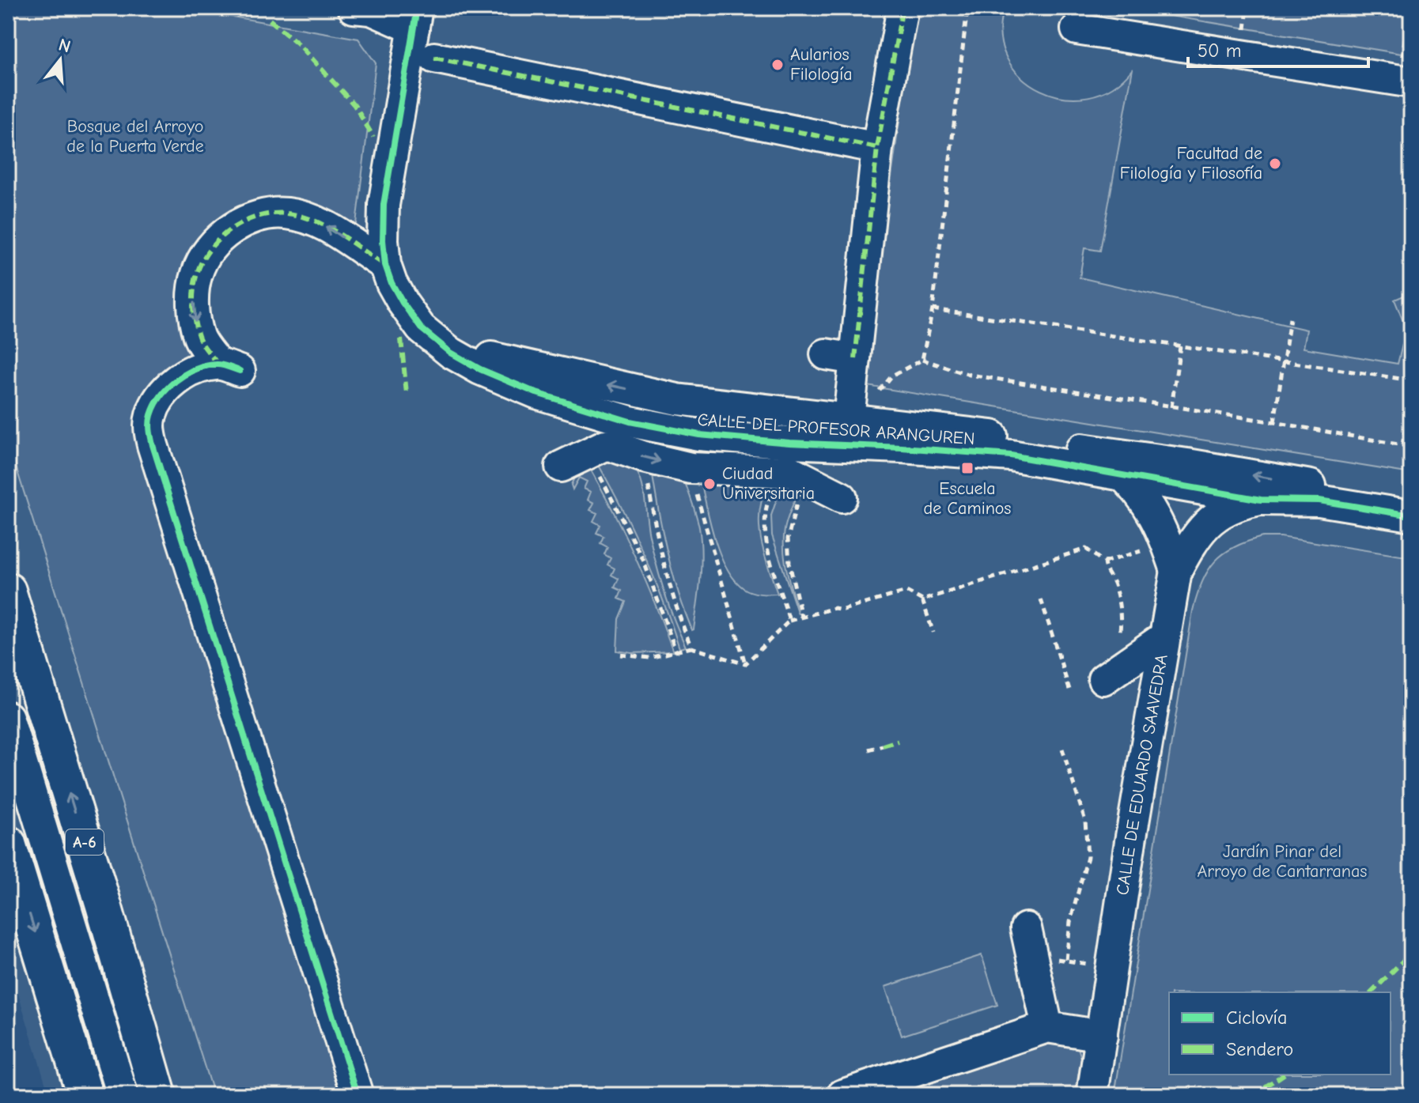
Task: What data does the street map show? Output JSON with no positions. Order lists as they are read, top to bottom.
{
  "streets": {
    "highway": ["A-6"],
    "street": ["CALLE DEL PROFESOR ARANGUREN", "CALLE DE EDUARDO SAAVEDRA"]
  },
  "crossings": [
    ["CALLE DEL PROFESOR ARANGUREN", "CALLE DE EDUARDO SAAVEDRA"]
  ],
  "parks": ["Bosque del Arroyo de la Puerta Verde", "Jardín Pinar del Arroyo de Cantarranas"],
  "places": {
    "other": ["Aularios Filología", "Facultad de Filología y Filosofía", "Ciudad Universitaria"],
    "transit": ["Escuela de Caminos"]
  },
  "legend": ["Ciclovía", "Sendero"],
  "scale_bar": "50 m",
  "north": "top"
}
